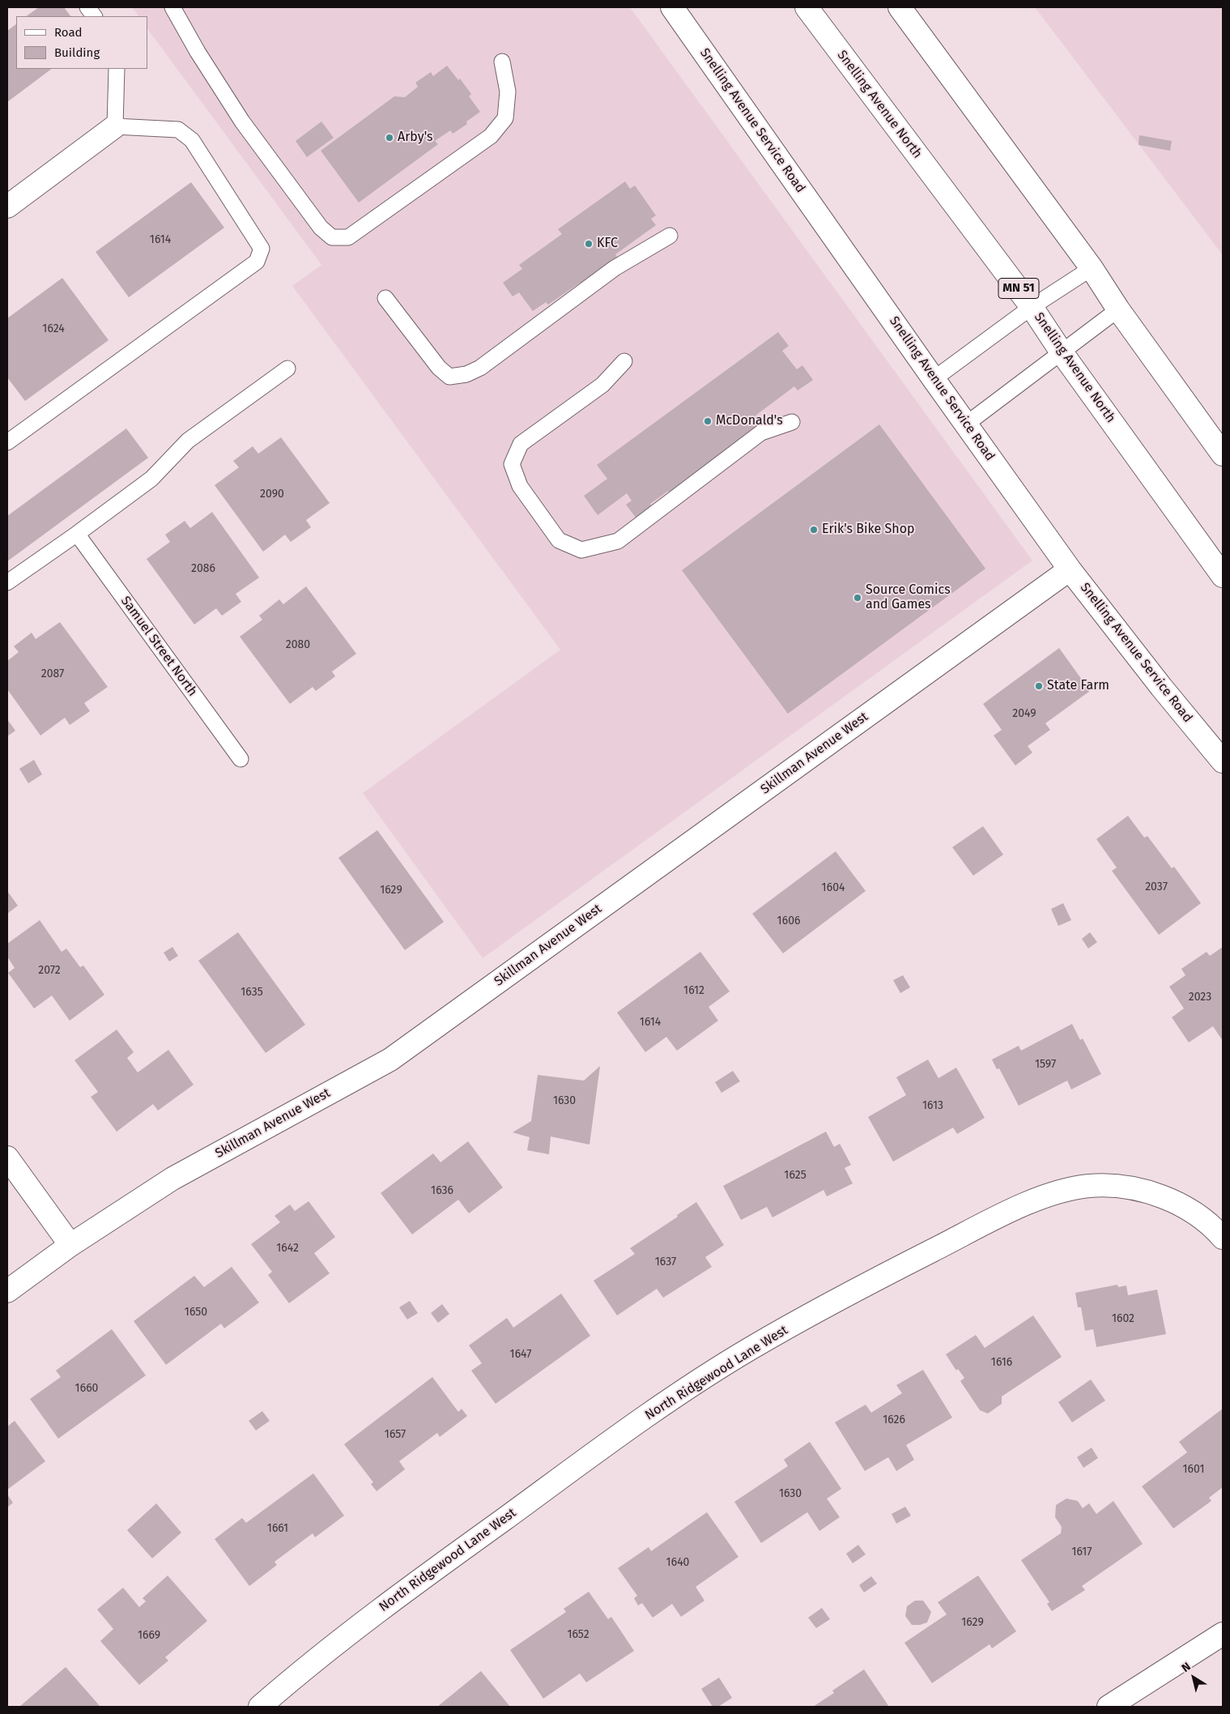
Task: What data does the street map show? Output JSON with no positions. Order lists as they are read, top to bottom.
{
  "streets": {
    "street": [
      "Snelling Avenue North",
      "Snelling Avenue Service Road",
      "MN 51",
      "Skillman Avenue West",
      "North Ridgewood Lane West"
    ],
    "lane": ["Samuel Street North"]
  },
  "crossings": [
    ["Snelling Avenue Service Road", "Skillman Avenue West"]
  ],
  "places": [
    "Arby's",
    "KFC",
    "McDonald's",
    "Erik's Bike Shop",
    "Source Comics and Games",
    "State Farm"
  ],
  "house_numbers": [
    "1614",
    "1624",
    "2090",
    "2086",
    "2080",
    "2087",
    "2049",
    "2037",
    "1604",
    "1629",
    "1606",
    "2072",
    "1612",
    "1635",
    "2023",
    "1614",
    "1597",
    "1630",
    "1613",
    "1625",
    "1636",
    "1642",
    "1637",
    "1650",
    "1602",
    "1647",
    "1616",
    "1660",
    "1626",
    "1657",
    "1601",
    "1630",
    "1661",
    "1617",
    "1640",
    "1629",
    "1652",
    "1669"
  ],
  "legend": ["Road", "Building"],
  "north": "top left"
}
